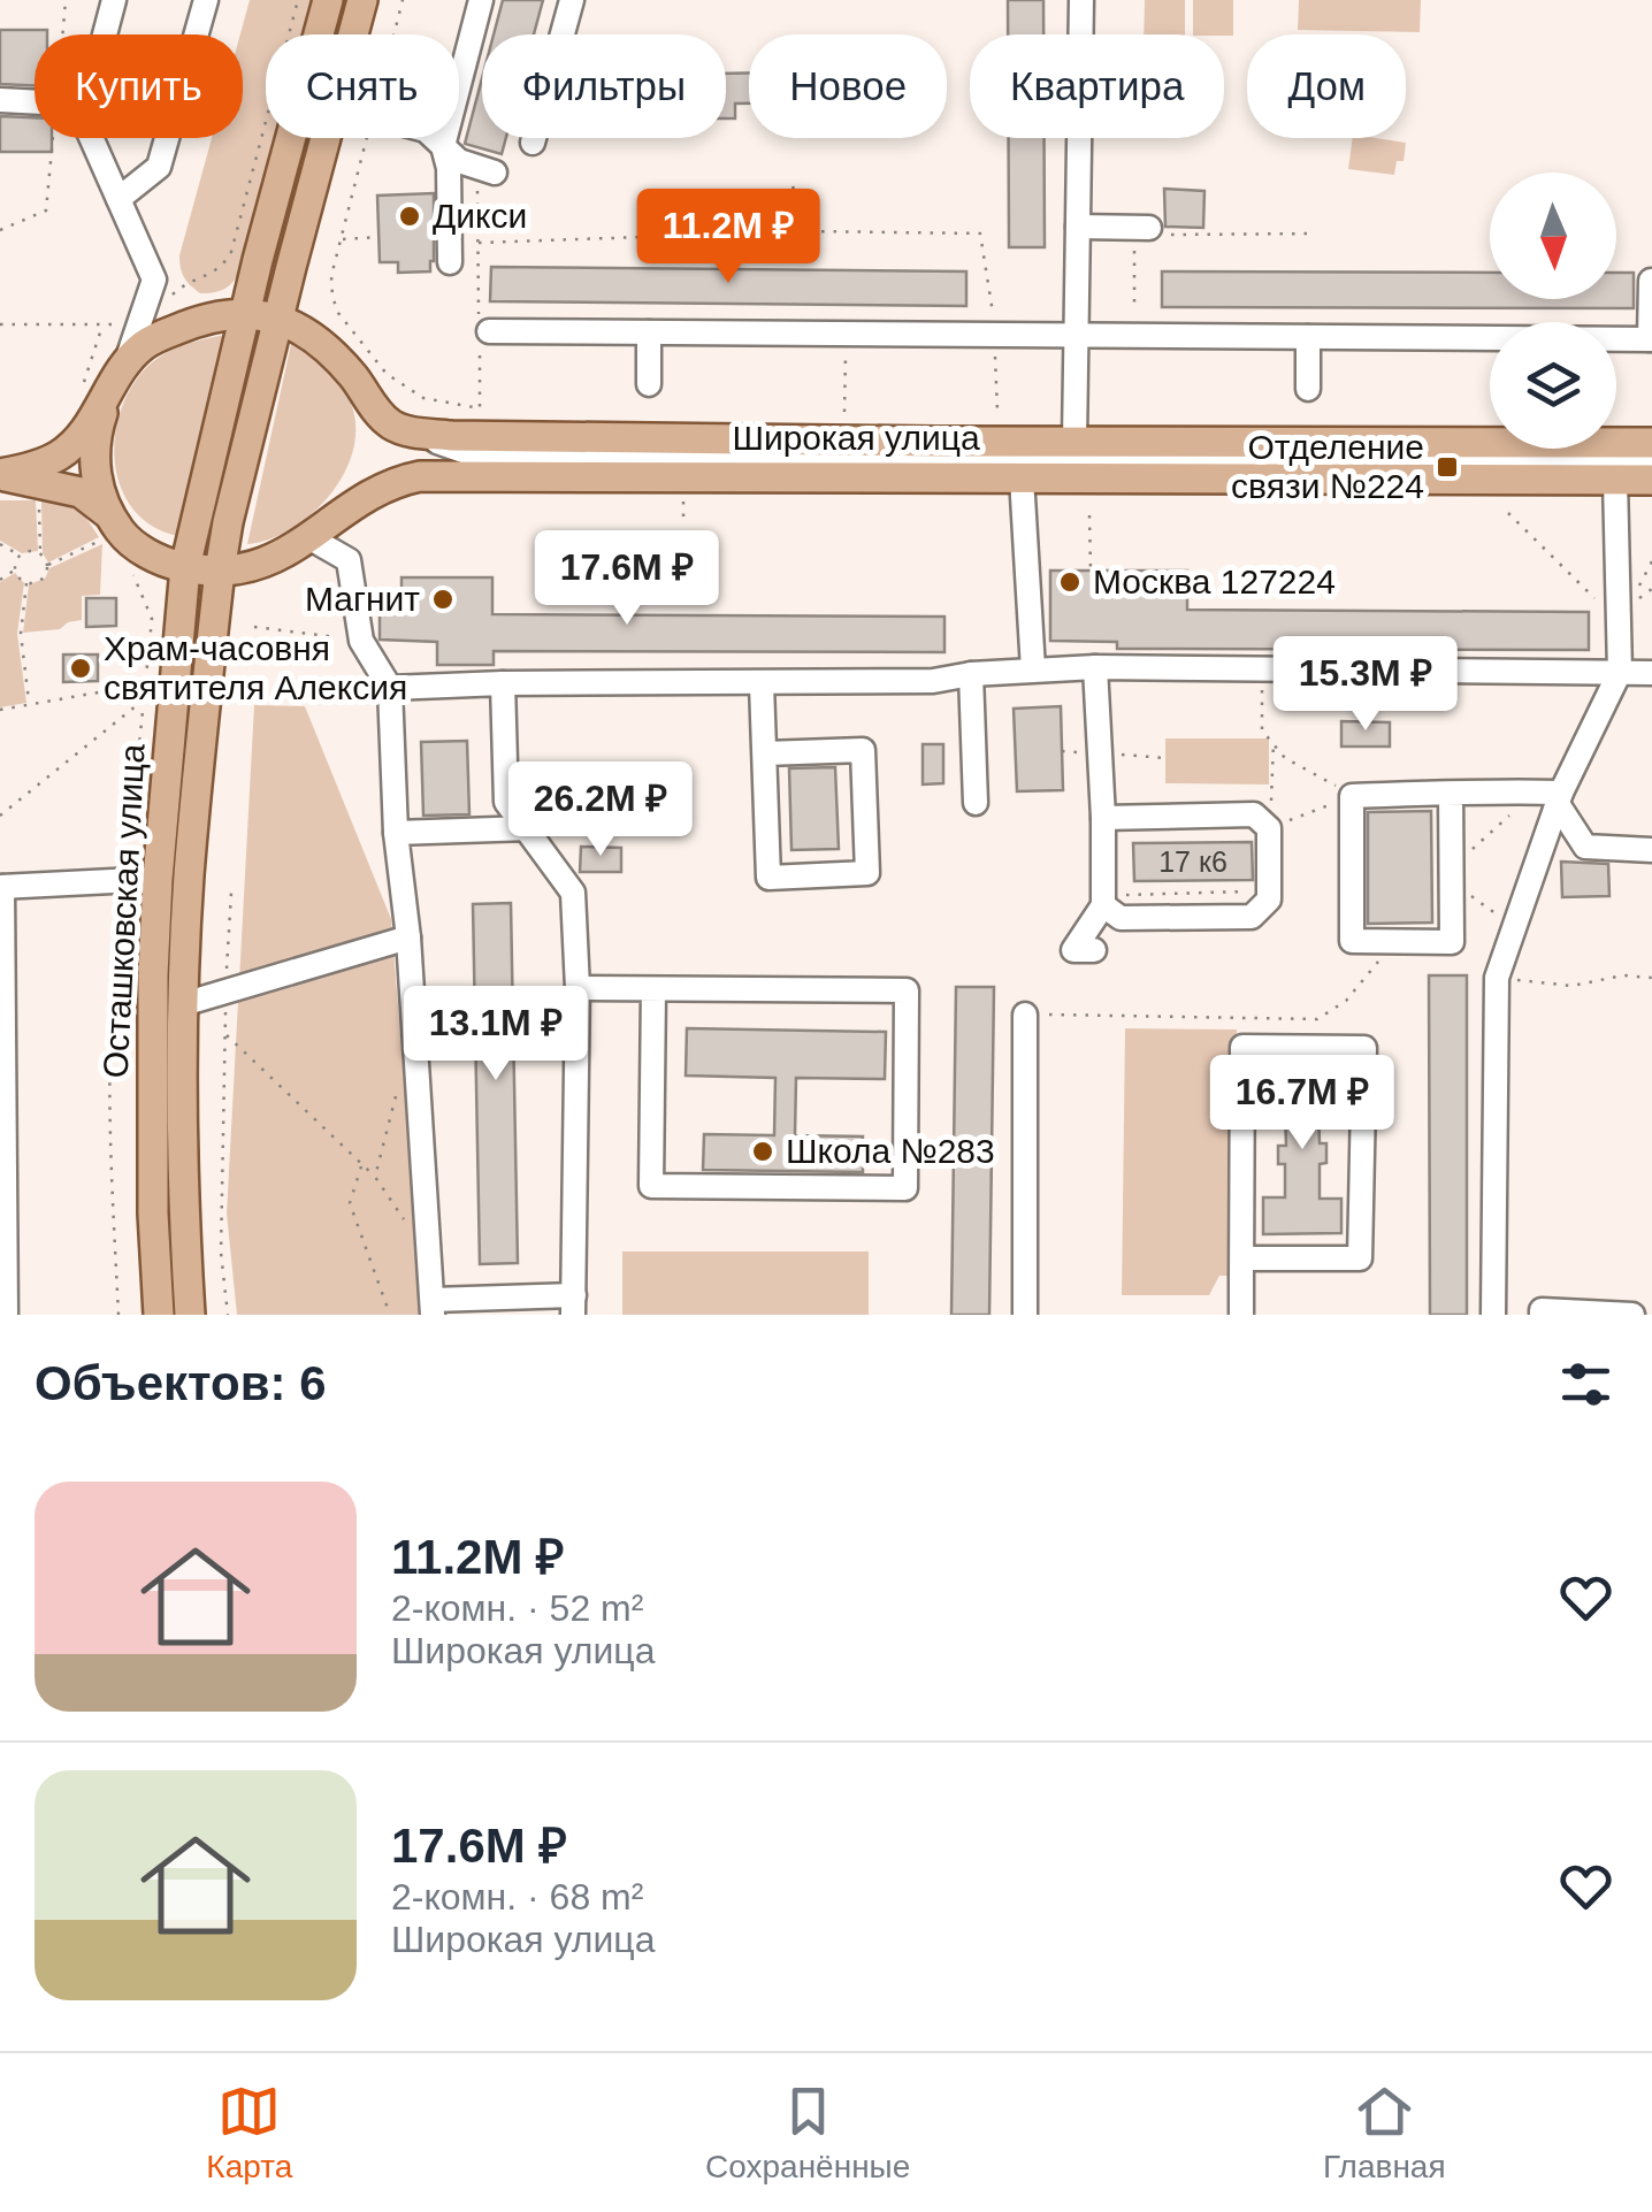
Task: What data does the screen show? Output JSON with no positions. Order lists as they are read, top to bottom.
{
  "streets": {
    "main road": ["Широкая улица", "Осташковская улица"]
  },
  "crossings": [
    ["Широкая улица", "Осташковская улица"]
  ],
  "places": {
    "other": [
      "Дикси",
      "Москва 127224",
      "Магнит",
      "Храм-часовня святителя Алексия",
      "Школа №283"
    ],
    "transit": ["Отделение связи №224"]
  },
  "house_numbers": ["17 к6"],
  "north": "bottom",
  "page": {
    "chip": [
      "Купить",
      "Снять",
      "Фильтры",
      "Новое",
      "Квартира",
      "Дом"
    ],
    "price": [
      "11.2M ₽",
      "17.6M ₽",
      "15.3M ₽",
      "26.2M ₽",
      "13.1M ₽",
      "16.7M ₽"
    ],
    "heading": "Объектов: 6",
    "list": [
      {
        "name": "11.2M ₽",
        "note": "2-комн. · 52 m² · Широкая улица"
      },
      {
        "name": "17.6M ₽",
        "note": "2-комн. · 68 m² · Широкая улица"
      }
    ],
    "tabs": ["Карта", "Сохранённые", "Главная"]
  }
}
